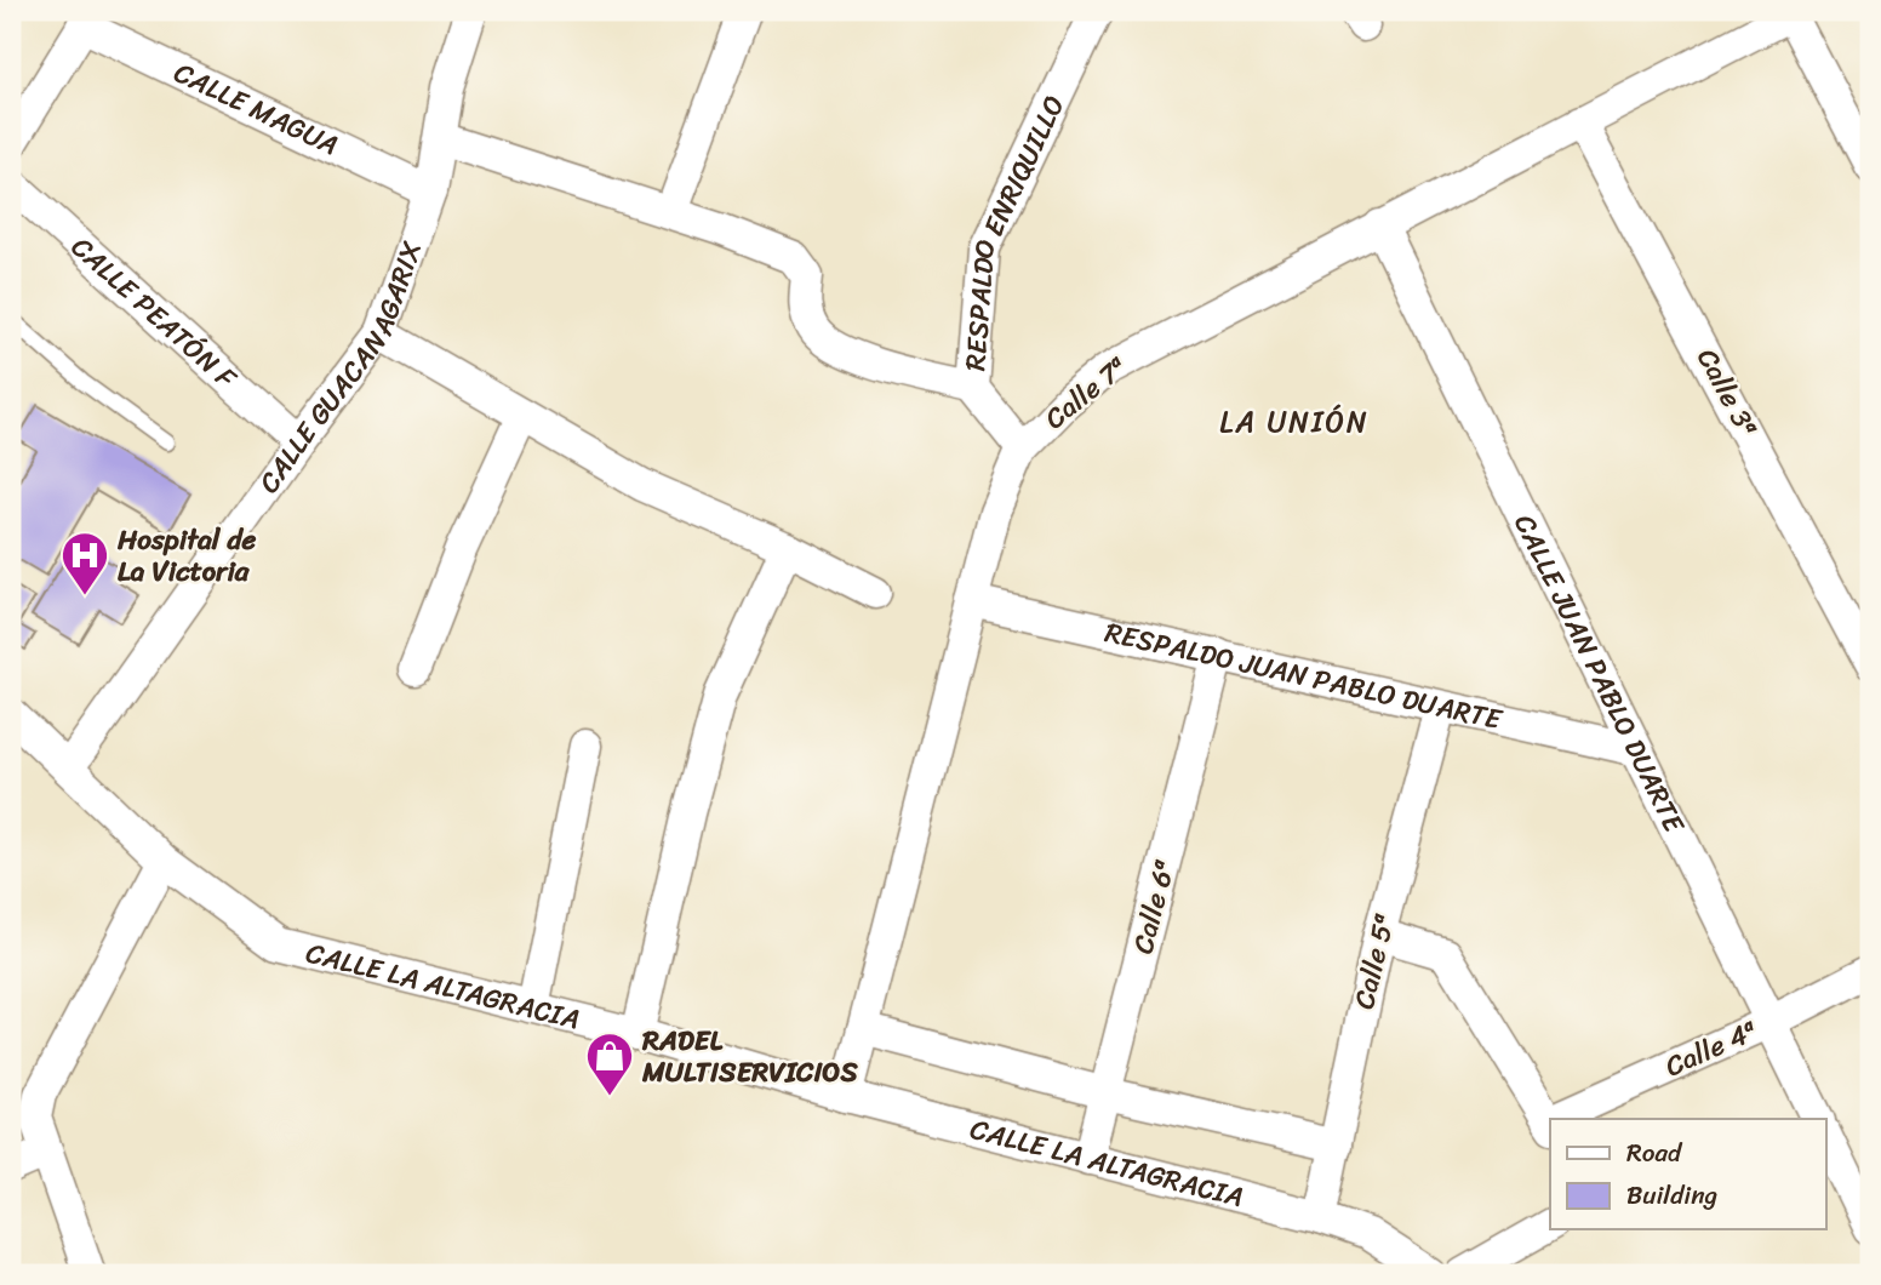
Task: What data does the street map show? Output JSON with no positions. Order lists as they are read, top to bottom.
{
  "streets": {
    "street": [
      "CALLE MAGUA",
      "RESPALDO ENRIQUILLO",
      "CALLE PEATÓN F",
      "CALLE GUACANAGARIX",
      "Calle 7ª",
      "Calle 3ª",
      "CALLE JUAN PABLO DUARTE",
      "RESPALDO JUAN PABLO DUARTE",
      "Calle 6ª",
      "Calle 5ª",
      "CALLE LA ALTAGRACIA",
      "Calle 4ª"
    ]
  },
  "crossings": [
    ["CALLE MAGUA", "CALLE GUACANAGARIX"],
    ["RESPALDO ENRIQUILLO", "Calle 7ª"],
    ["CALLE PEATÓN F", "CALLE GUACANAGARIX"],
    ["CALLE GUACANAGARIX", "CALLE LA ALTAGRACIA"],
    ["Calle 7ª", "Calle 3ª"],
    ["Calle 7ª", "CALLE JUAN PABLO DUARTE"],
    ["Calle 7ª", "RESPALDO JUAN PABLO DUARTE"],
    ["Calle 7ª", "CALLE LA ALTAGRACIA"],
    ["CALLE JUAN PABLO DUARTE", "RESPALDO JUAN PABLO DUARTE"],
    ["CALLE JUAN PABLO DUARTE", "Calle 4ª"],
    ["RESPALDO JUAN PABLO DUARTE", "Calle 6ª"],
    ["RESPALDO JUAN PABLO DUARTE", "Calle 5ª"],
    ["Calle 6ª", "CALLE LA ALTAGRACIA"],
    ["Calle 5ª", "CALLE LA ALTAGRACIA"]
  ],
  "districts": ["LA UNIÓN"],
  "places": {
    "hospital": ["Hospital de La Victoria"],
    "shop": ["RADEL MULTISERVICIOS"]
  },
  "legend": ["Road", "Building"]
}
